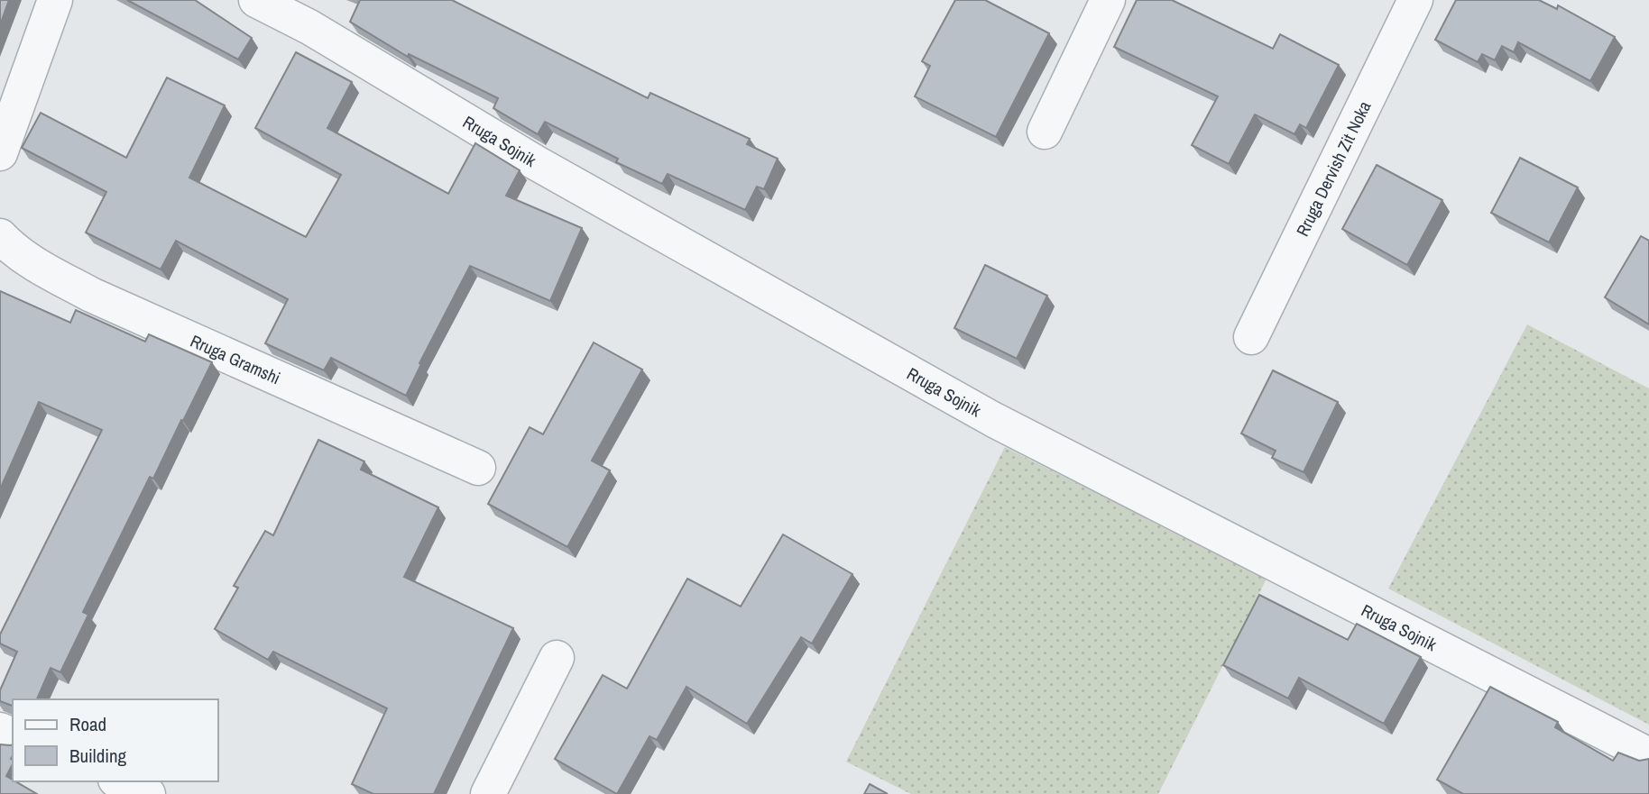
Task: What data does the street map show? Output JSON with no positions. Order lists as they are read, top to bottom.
{
  "streets": {
    "street": ["Rruga Sojnik", "Rruga Dervish Zit Noka", "Rruga Gramshi"]
  },
  "legend": ["Road", "Building"]
}
